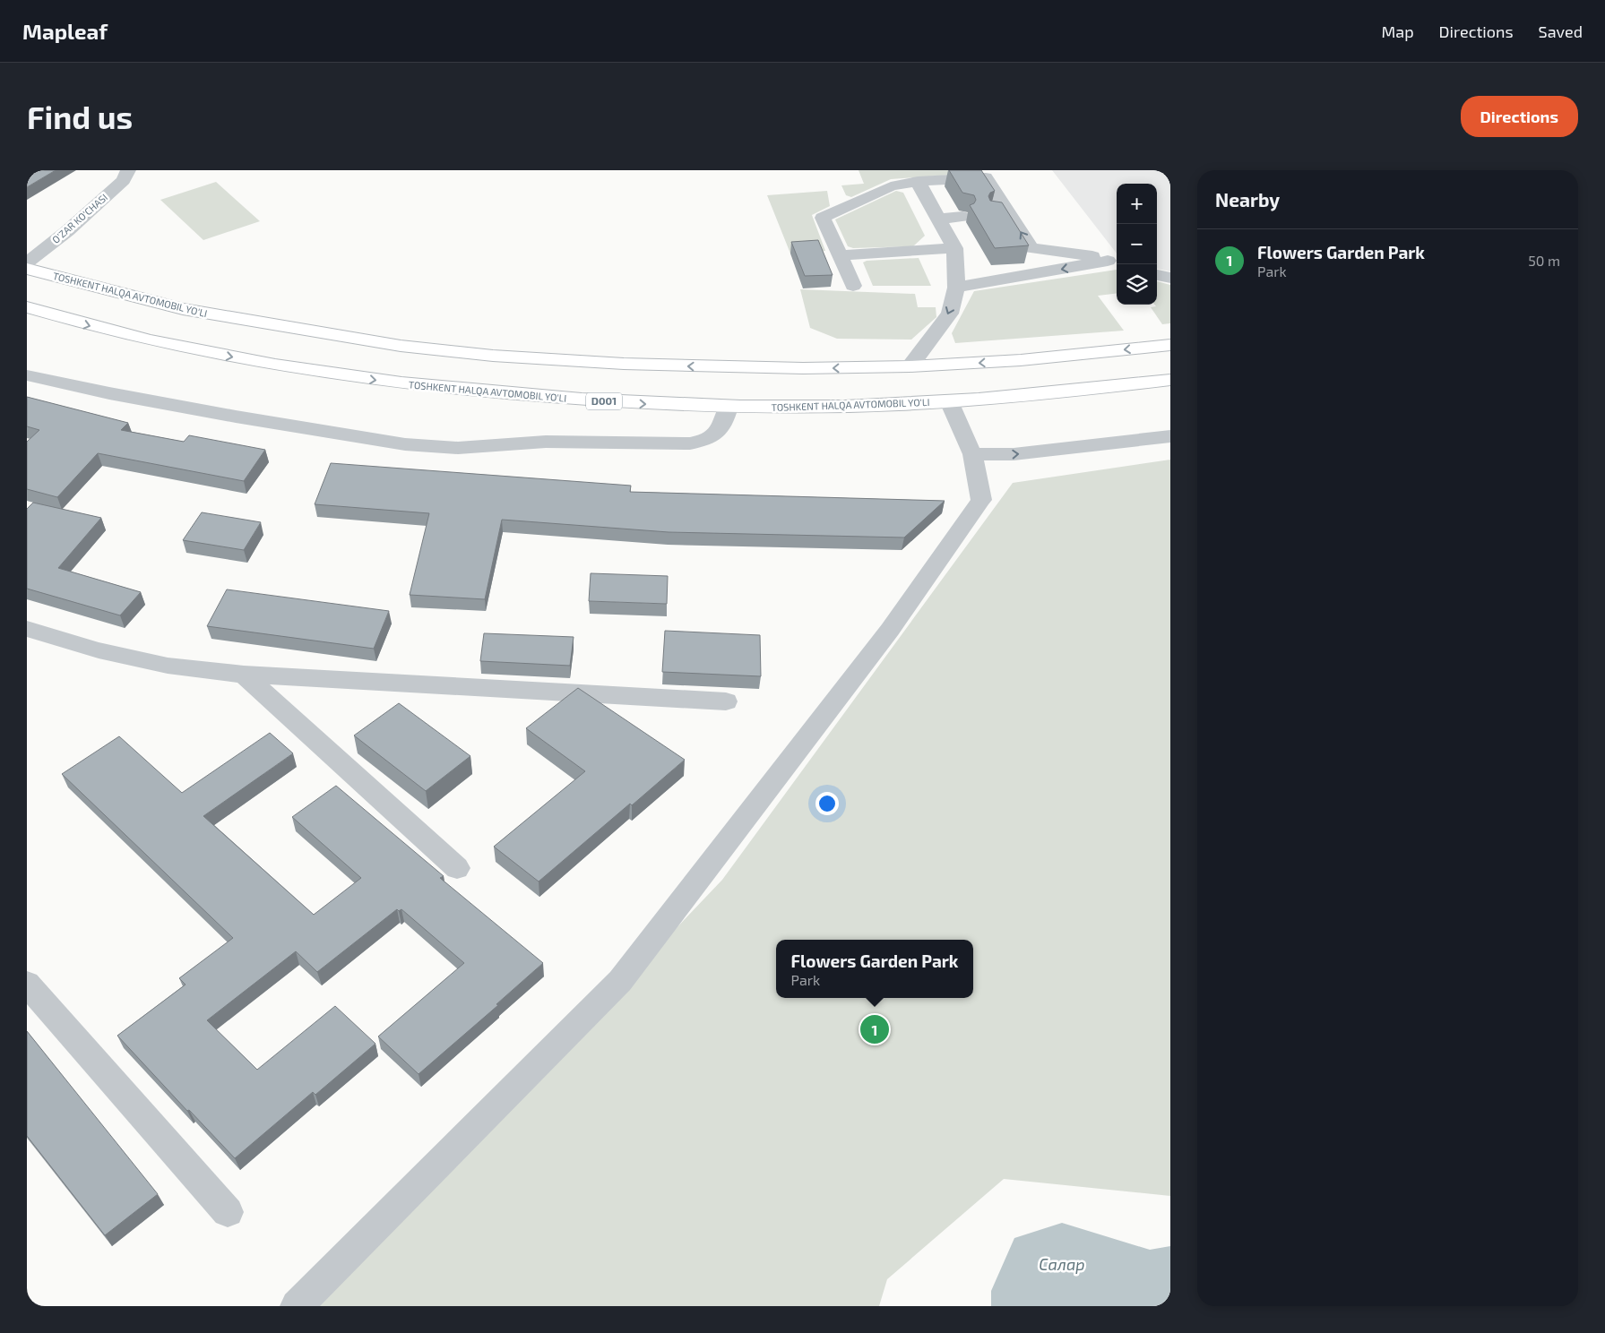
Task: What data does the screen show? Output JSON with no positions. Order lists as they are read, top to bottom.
{
  "streets": {
    "highway": ["TOSHKENT HALQA AVTOMOBIL YO'LI", "D001"],
    "street": ["O'ZAR KO'CHASI"]
  },
  "water": ["Салар"],
  "page": {
    "header": "Mapleaf",
    "nav": ["Map", "Directions", "Saved"],
    "buttons": "Directions",
    "title": "Find us",
    "heading": "Nearby",
    "map_buttons": ["+", "−"],
    "list": [
      {
        "mark": "1",
        "name": "Flowers Garden Park",
        "note": "Park",
        "value": "50 m"
      }
    ],
    "popup": ["Flowers Garden Park", "Park"],
    "pins": "1"
  }
}
